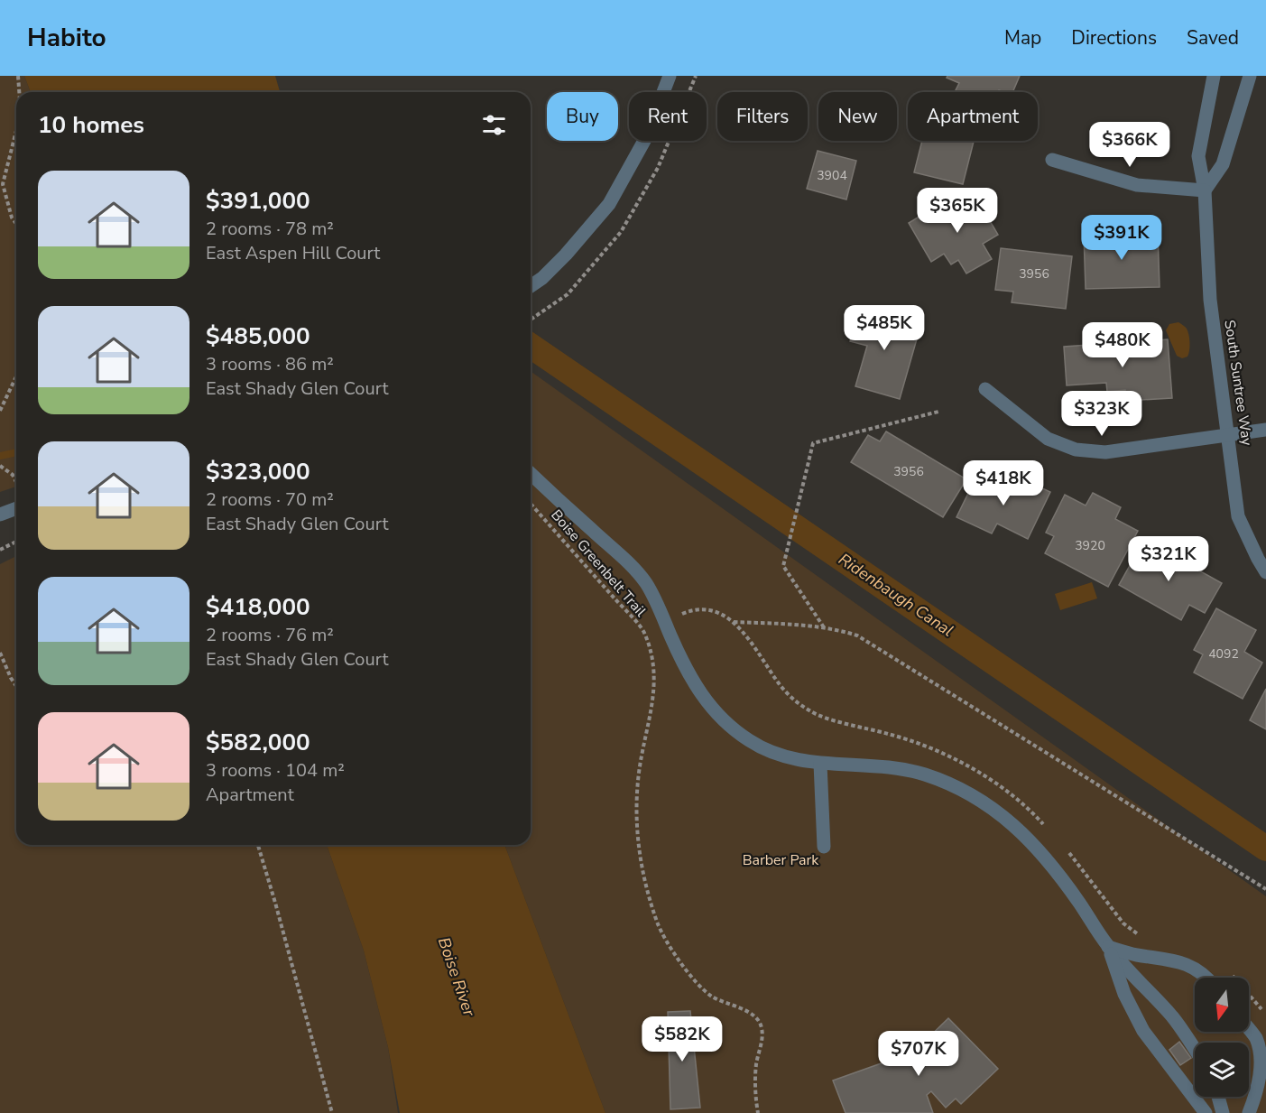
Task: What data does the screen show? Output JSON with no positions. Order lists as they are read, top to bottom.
{
  "streets": {
    "street": ["South Suntree Way"],
    "path": ["Boise Greenbelt Trail"]
  },
  "water": ["Ridenbaugh Canal", "Boise River"],
  "parks": ["Barber Park"],
  "house_numbers": [
    "3904",
    "3956",
    "3956",
    "3920",
    "4092"
  ],
  "north": "bottom",
  "page": {
    "header": "Habito",
    "nav": ["Map", "Directions", "Saved"],
    "chip": [
      "Buy",
      "Rent",
      "Filters",
      "New",
      "Apartment"
    ],
    "heading": "10 homes",
    "price": [
      "$366K",
      "$365K",
      "$391K",
      "$485K",
      "$480K",
      "$323K",
      "$418K",
      "$321K",
      "$582K",
      "$707K"
    ],
    "list": [
      {
        "name": "$391,000",
        "note": "2 rooms · 78 m² · East Aspen Hill Court"
      },
      {
        "name": "$485,000",
        "note": "3 rooms · 86 m² · East Shady Glen Court"
      },
      {
        "name": "$323,000",
        "note": "2 rooms · 70 m² · East Shady Glen Court"
      },
      {
        "name": "$418,000",
        "note": "2 rooms · 76 m² · East Shady Glen Court"
      },
      {
        "name": "$582,000",
        "note": "3 rooms · 104 m² · Apartment"
      }
    ]
  }
}
